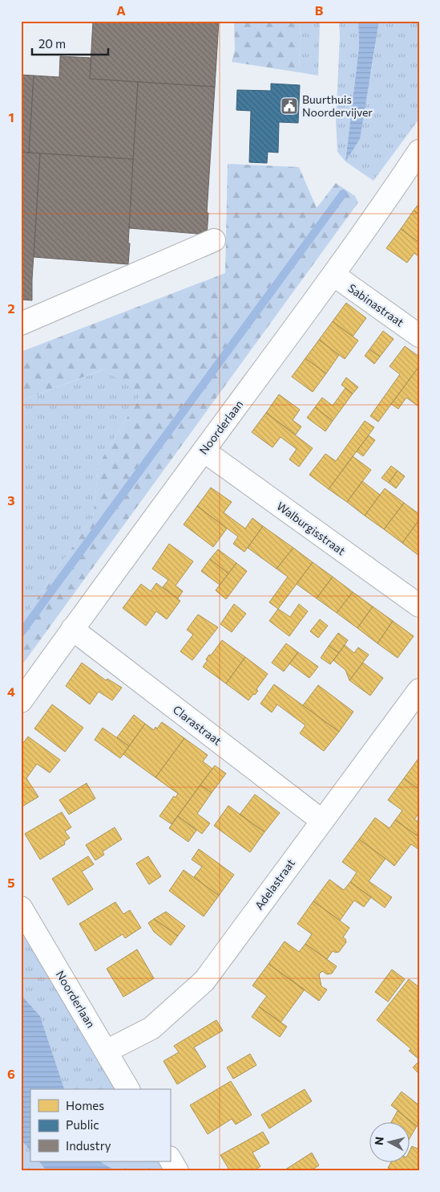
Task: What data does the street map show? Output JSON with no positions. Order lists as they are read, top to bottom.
{
  "streets": {
    "street": [
      "Sabinastraat",
      "Noorderlaan",
      "Walburgisstraat",
      "Clarastraat",
      "Adelastraat"
    ]
  },
  "crossings": [
    ["Sabinastraat", "Noorderlaan"],
    ["Noorderlaan", "Walburgisstraat"],
    ["Noorderlaan", "Clarastraat"],
    ["Noorderlaan", "Adelastraat"],
    ["Clarastraat", "Adelastraat"]
  ],
  "places": {
    "public building": ["Buurthuis Noordervijver"]
  },
  "legend": ["Homes", "Public", "Industry"],
  "scale_bar": "20 m",
  "north": "left",
  "grid": {
    "columns": ["A", "B"],
    "rows": [
      "1",
      "2",
      "3",
      "4",
      "5",
      "6"
    ]
  }
}
